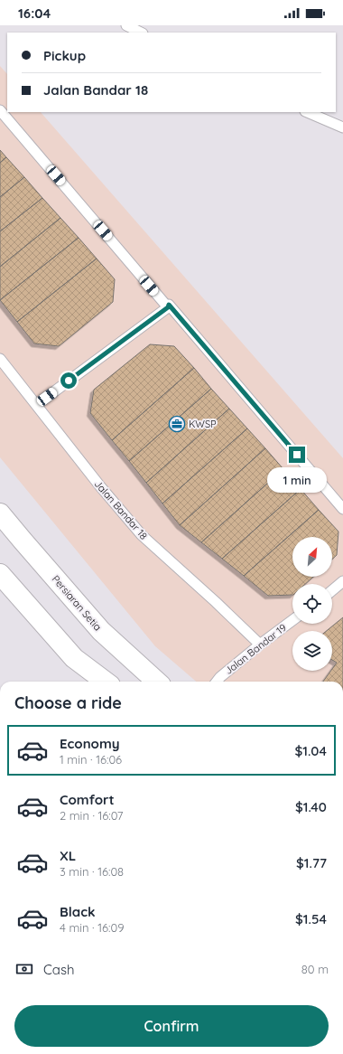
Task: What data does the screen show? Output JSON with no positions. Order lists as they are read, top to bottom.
{
  "streets": {
    "street": ["Persiaran Setia"],
    "lane": ["Jalan Bandar 18", "Jalan Bandar 19"]
  },
  "crossings": [
    ["Jalan Bandar 18", "Jalan Bandar 19"]
  ],
  "places": {
    "office": ["KWSP"]
  },
  "north": "top right",
  "page": {
    "status": "16:04",
    "banner": ["Pickup", "Jalan Bandar 18"],
    "bubble": "1 min",
    "heading": "Choose a ride",
    "list": [
      {
        "name": "Economy",
        "note": "1 min · 16:06",
        "value": "$1.04"
      },
      {
        "name": "Comfort",
        "note": "2 min · 16:07",
        "value": "$1.40"
      },
      {
        "name": "XL",
        "note": "3 min · 16:08",
        "value": "$1.77"
      },
      {
        "name": "Black",
        "note": "4 min · 16:09",
        "value": "$1.54"
      }
    ],
    "pay": ["Cash", "80 m"],
    "buttons": "Confirm"
  }
}
